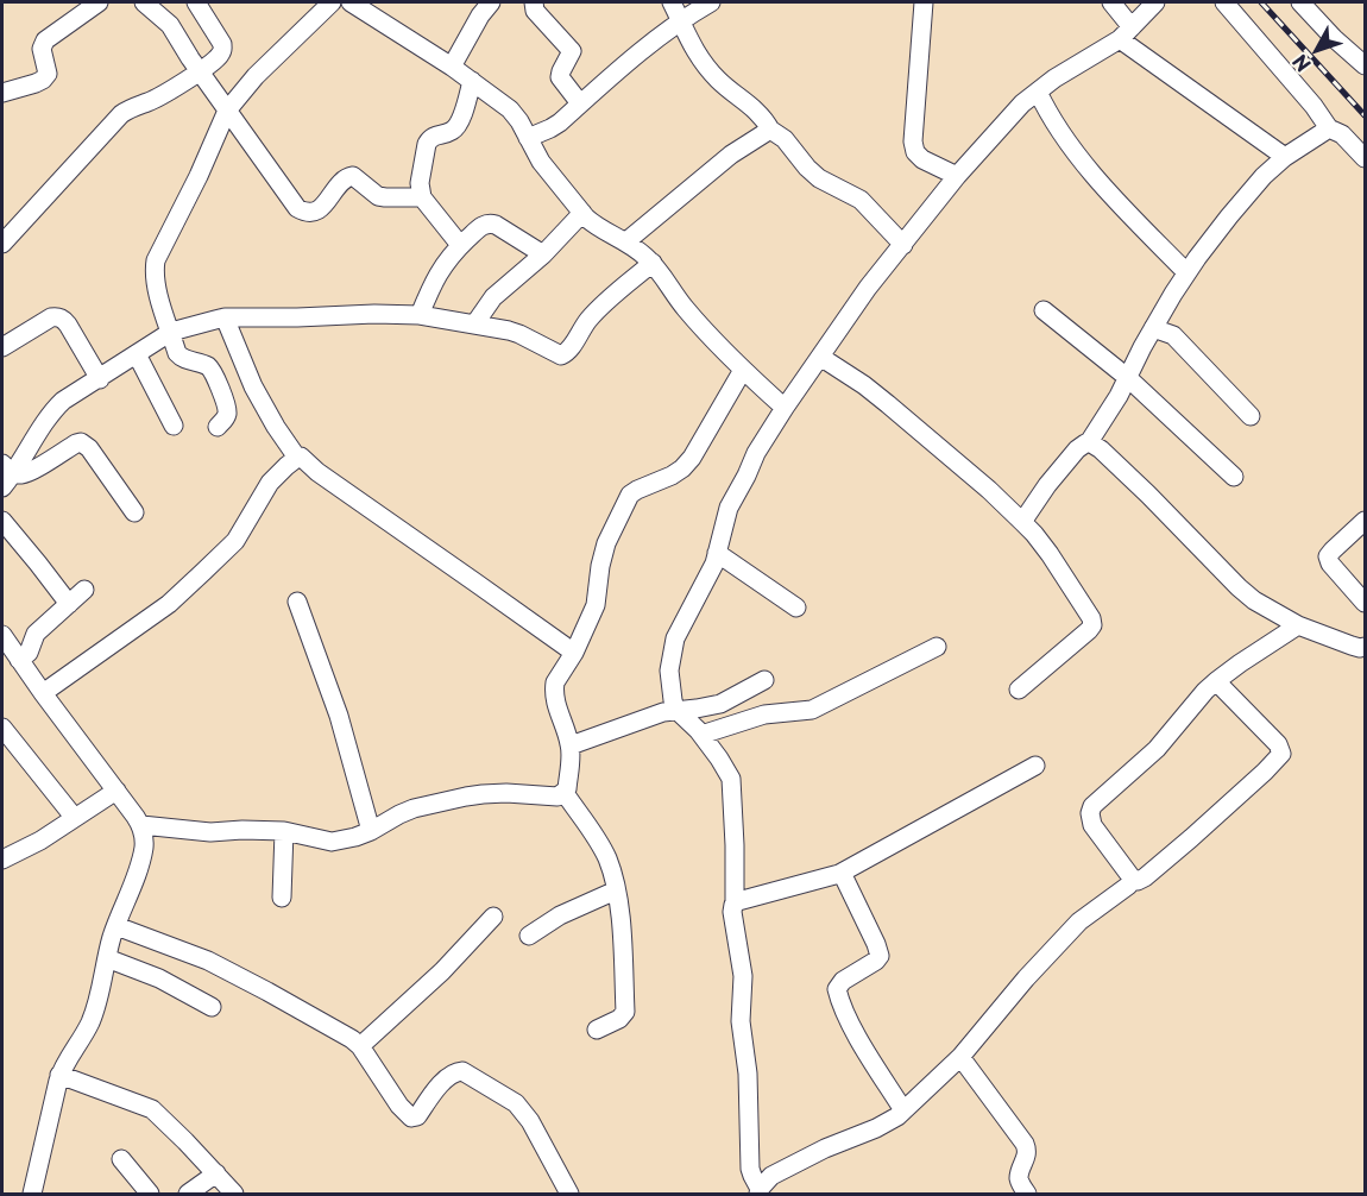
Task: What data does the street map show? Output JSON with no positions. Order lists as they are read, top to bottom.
{
  "north": "bottom left"
}
